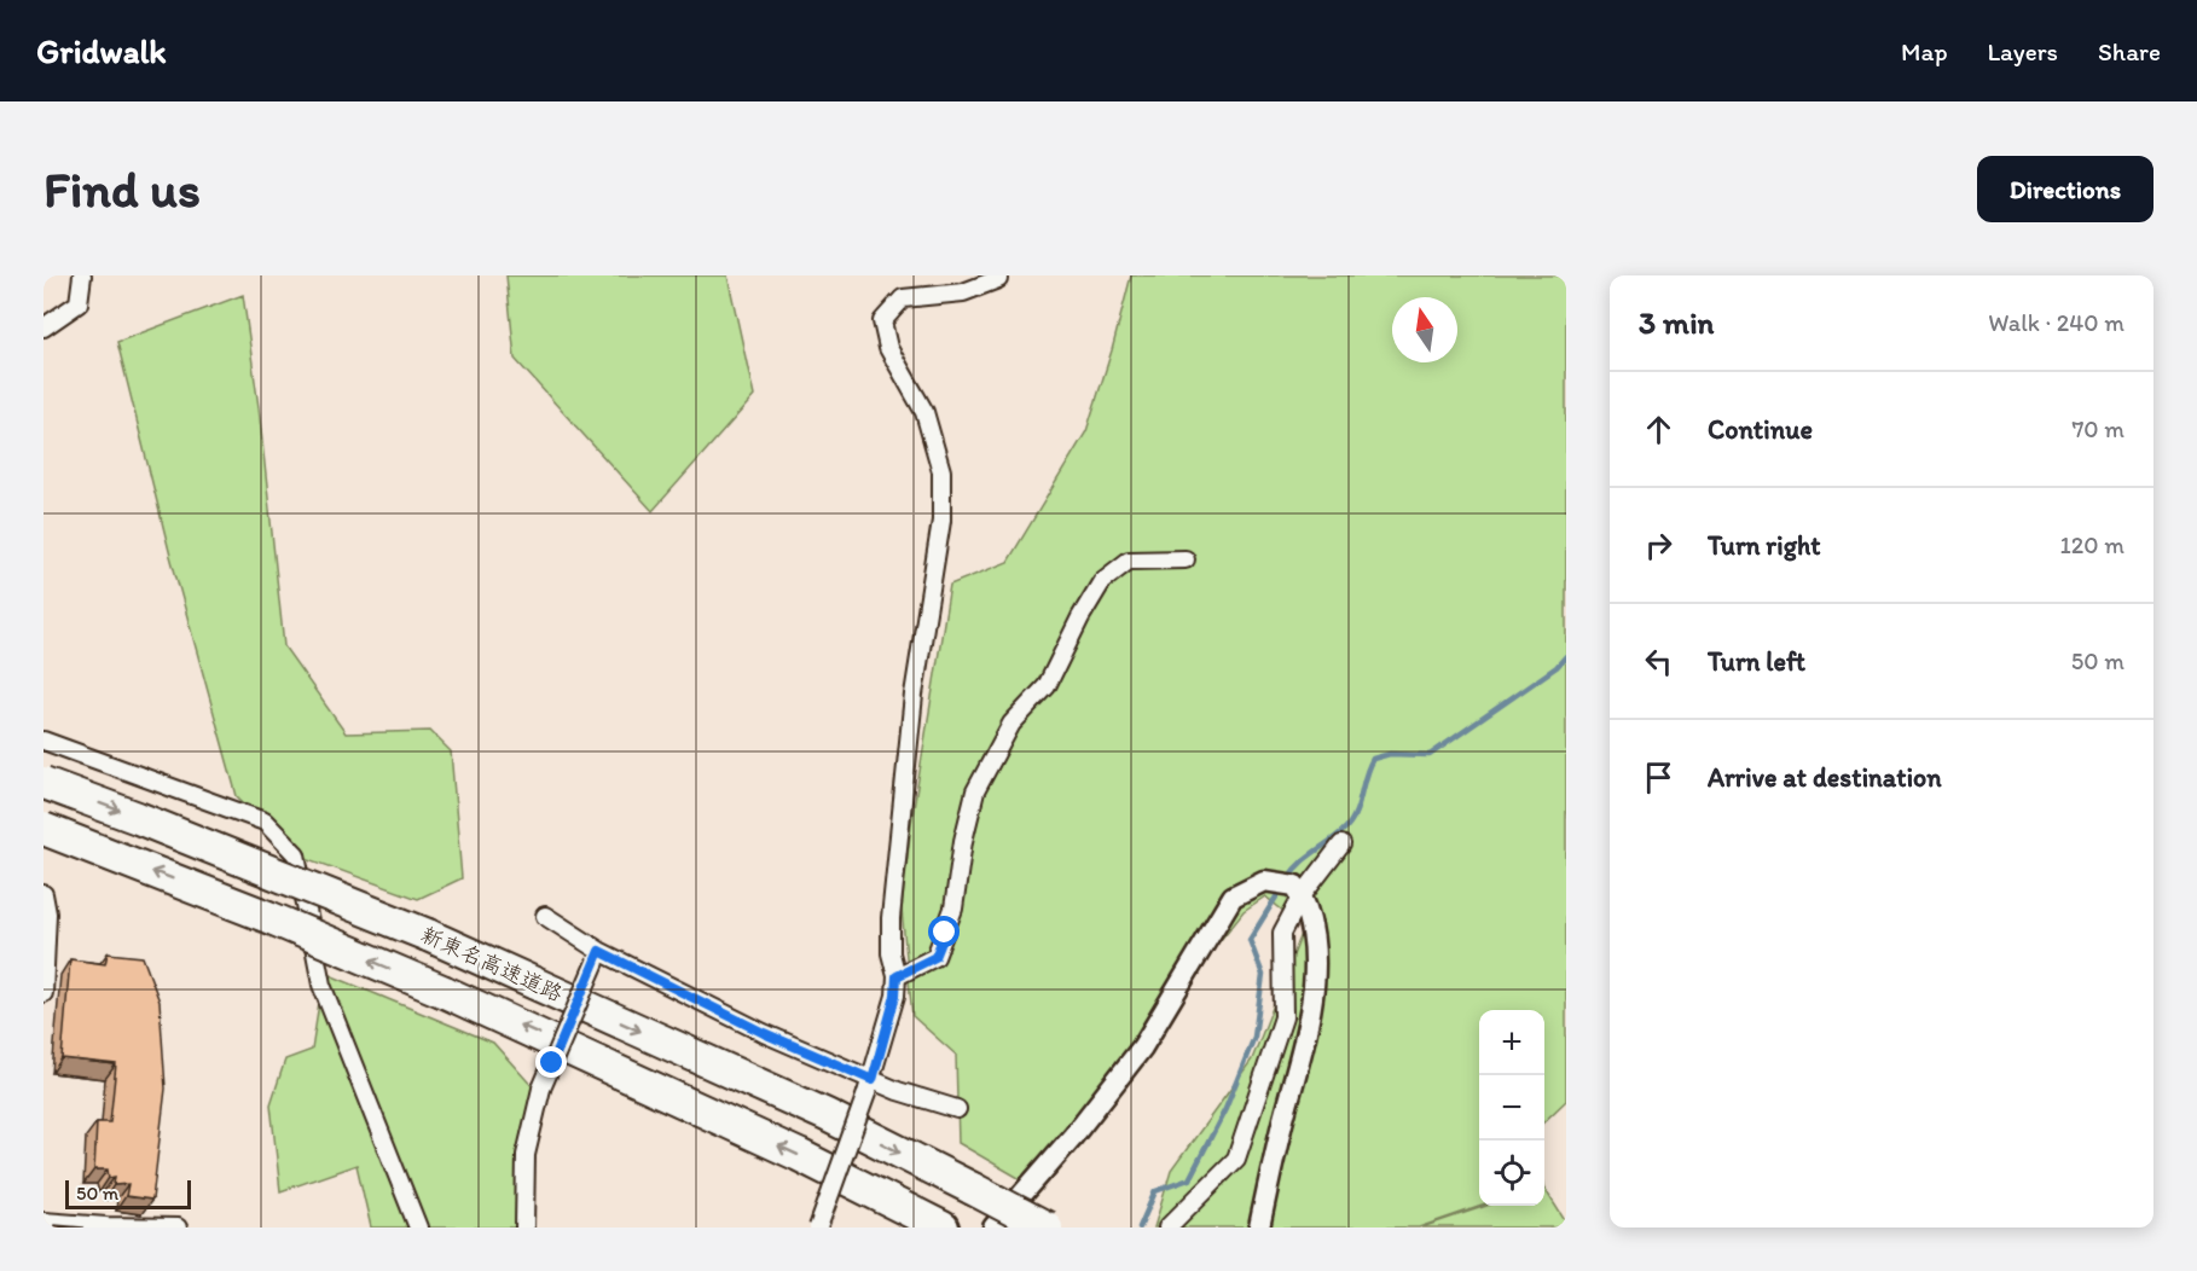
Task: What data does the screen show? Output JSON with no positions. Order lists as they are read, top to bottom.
{
  "streets": {
    "highway": ["新東名高速道路"]
  },
  "scale_bar": "50 m",
  "north": "top",
  "page": {
    "header": "Gridwalk",
    "nav": ["Map", "Layers", "Share"],
    "buttons": "Directions",
    "title": "Find us",
    "heading": ["3 min", "Walk · 240 m"],
    "list": [
      ["Continue", "70 m"],
      ["Turn right", "120 m"],
      ["Turn left", "50 m"],
      "Arrive at destination"
    ],
    "map_buttons": ["+", "−"],
    "scale": "50 m"
  }
}
